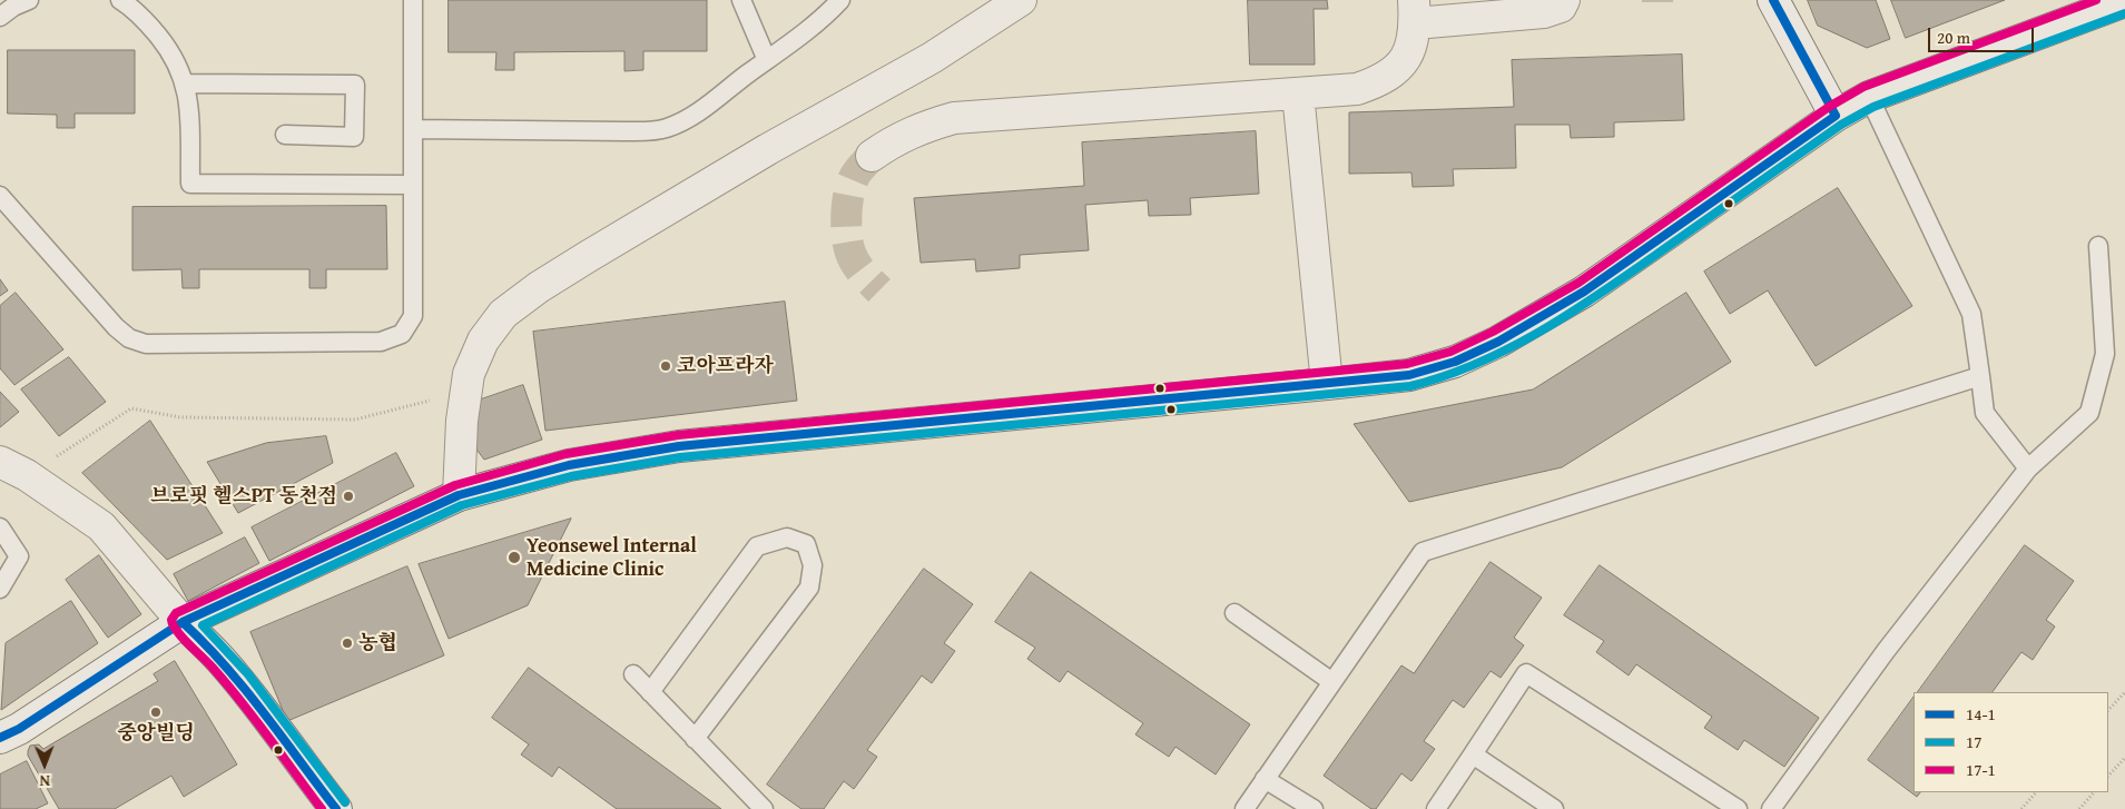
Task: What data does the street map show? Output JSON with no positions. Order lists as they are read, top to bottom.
{
  "places": [
    "코아프라자",
    "브로핏 헬스PT 동천점",
    "Yeonsewel Internal Medicine Clinic",
    "농협",
    "중앙빌딩"
  ],
  "lines": ["transit line 14-1", "transit line 17-1", "transit line 17"],
  "legend": ["14-1", "17", "17-1"],
  "scale_bar": "20 m",
  "north": "bottom"
}
